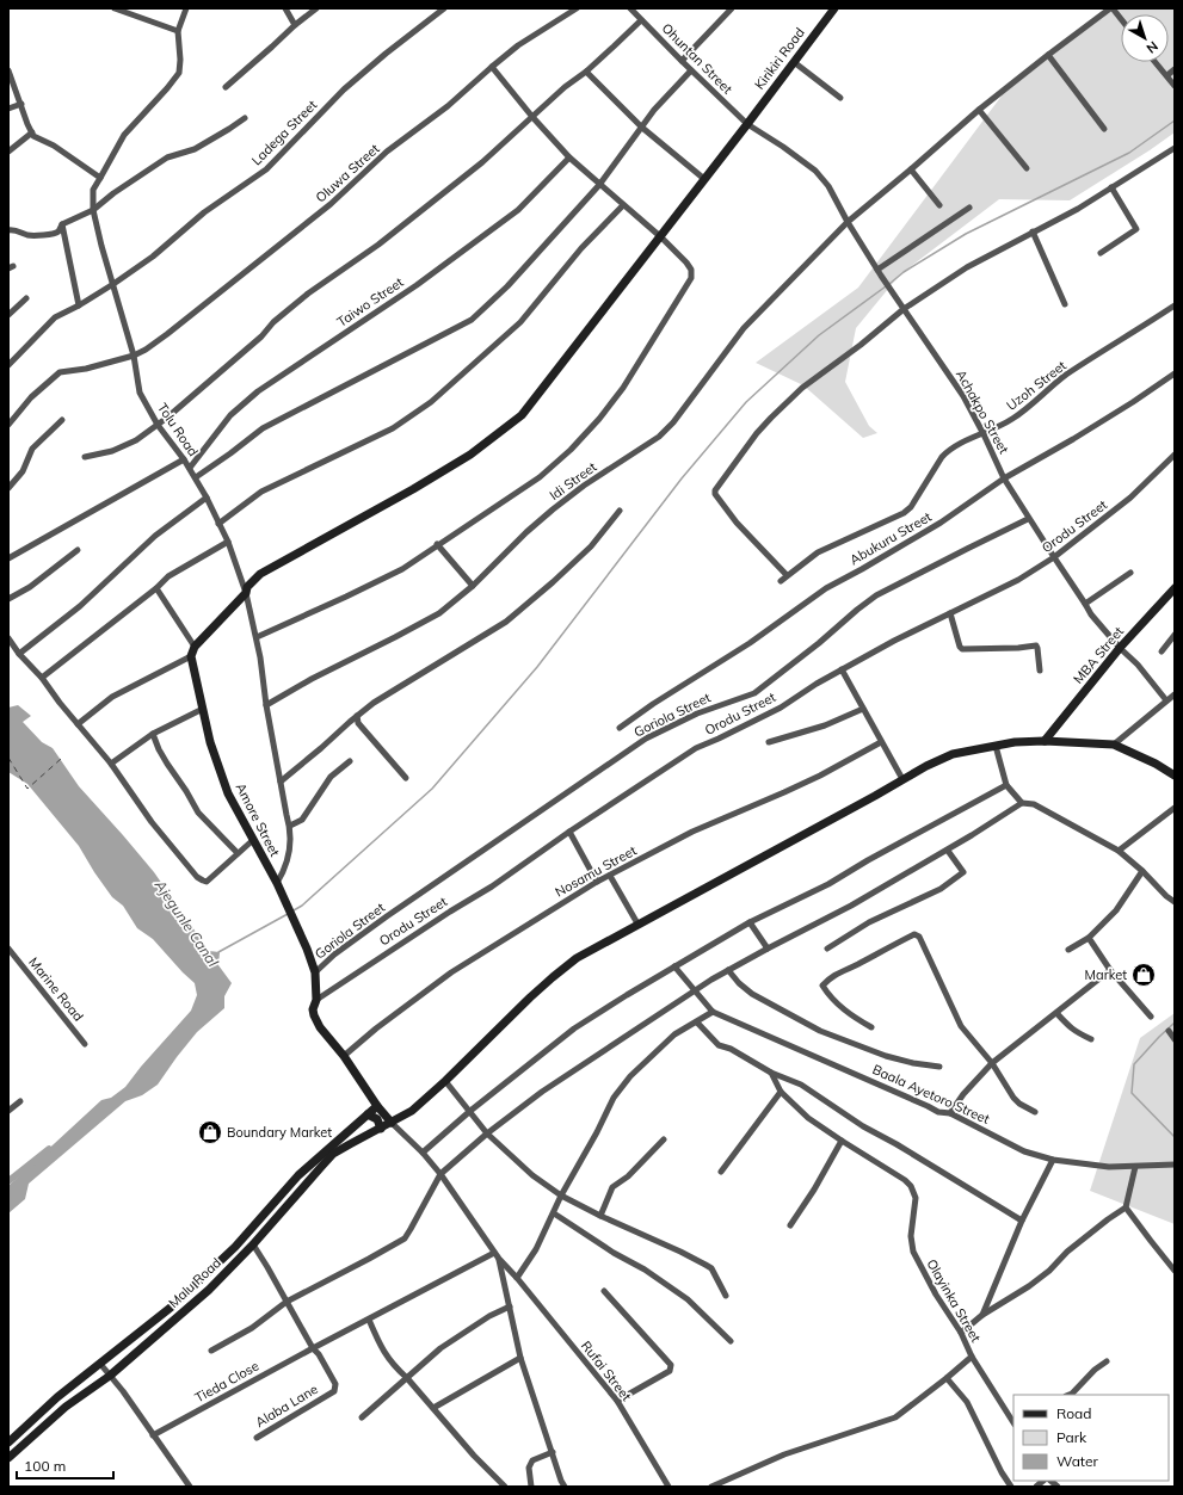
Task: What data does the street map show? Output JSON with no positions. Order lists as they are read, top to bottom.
{
  "streets": {
    "main road": [
      "Kirikiri Road",
      "MBA Street",
      "Amore Street",
      "Malu Road"
    ],
    "street": [
      "Ohuntan Street",
      "Ladega Street",
      "Oluwa Street",
      "Taiwo Street",
      "Uzoh Street",
      "Achakpo Street",
      "Tolu Road",
      "Idi Street",
      "Orodu Street",
      "Abukuru Street",
      "Goriola Street",
      "Nosamu Street",
      "Marine Road",
      "Baala Ayetoro Street",
      "Olayinka Street",
      "Rufai Street",
      "Tieda Close",
      "Alaba Lane"
    ]
  },
  "crossings": [
    ["Ohuntan Street", "Kirikiri Road"],
    ["Ohuntan Street", "Achakpo Street"],
    ["Kirikiri Road", "Achakpo Street"],
    ["Kirikiri Road", "Tolu Road"],
    ["Ladega Street", "Tolu Road"],
    ["Oluwa Street", "Tolu Road"],
    ["Taiwo Street", "Tolu Road"],
    ["Uzoh Street", "Achakpo Street"],
    ["Achakpo Street", "Idi Street"],
    ["Achakpo Street", "Orodu Street"],
    ["Achakpo Street", "Abukuru Street"],
    ["Achakpo Street", "MBA Street"],
    ["Achakpo Street", "Goriola Street"],
    ["Tolu Road", "Idi Street"],
    ["Tolu Road", "Amore Street"],
    ["Orodu Street", "Amore Street"],
    ["MBA Street", "Malu Road"],
    ["Goriola Street", "Amore Street"],
    ["Amore Street", "Nosamu Street"],
    ["Amore Street", "Malu Road"],
    ["Amore Street", "Rufai Street"],
    ["Malu Road", "Rufai Street"],
    ["Rufai Street", "Tieda Close"],
    ["Tieda Close", "Alaba Lane"]
  ],
  "water": ["Ajegunle Canal"],
  "places": {
    "shop": ["Market", "Boundary Market"]
  },
  "legend": ["Road", "Park", "Water"],
  "scale_bar": "100 m",
  "north": "bottom right"
}
